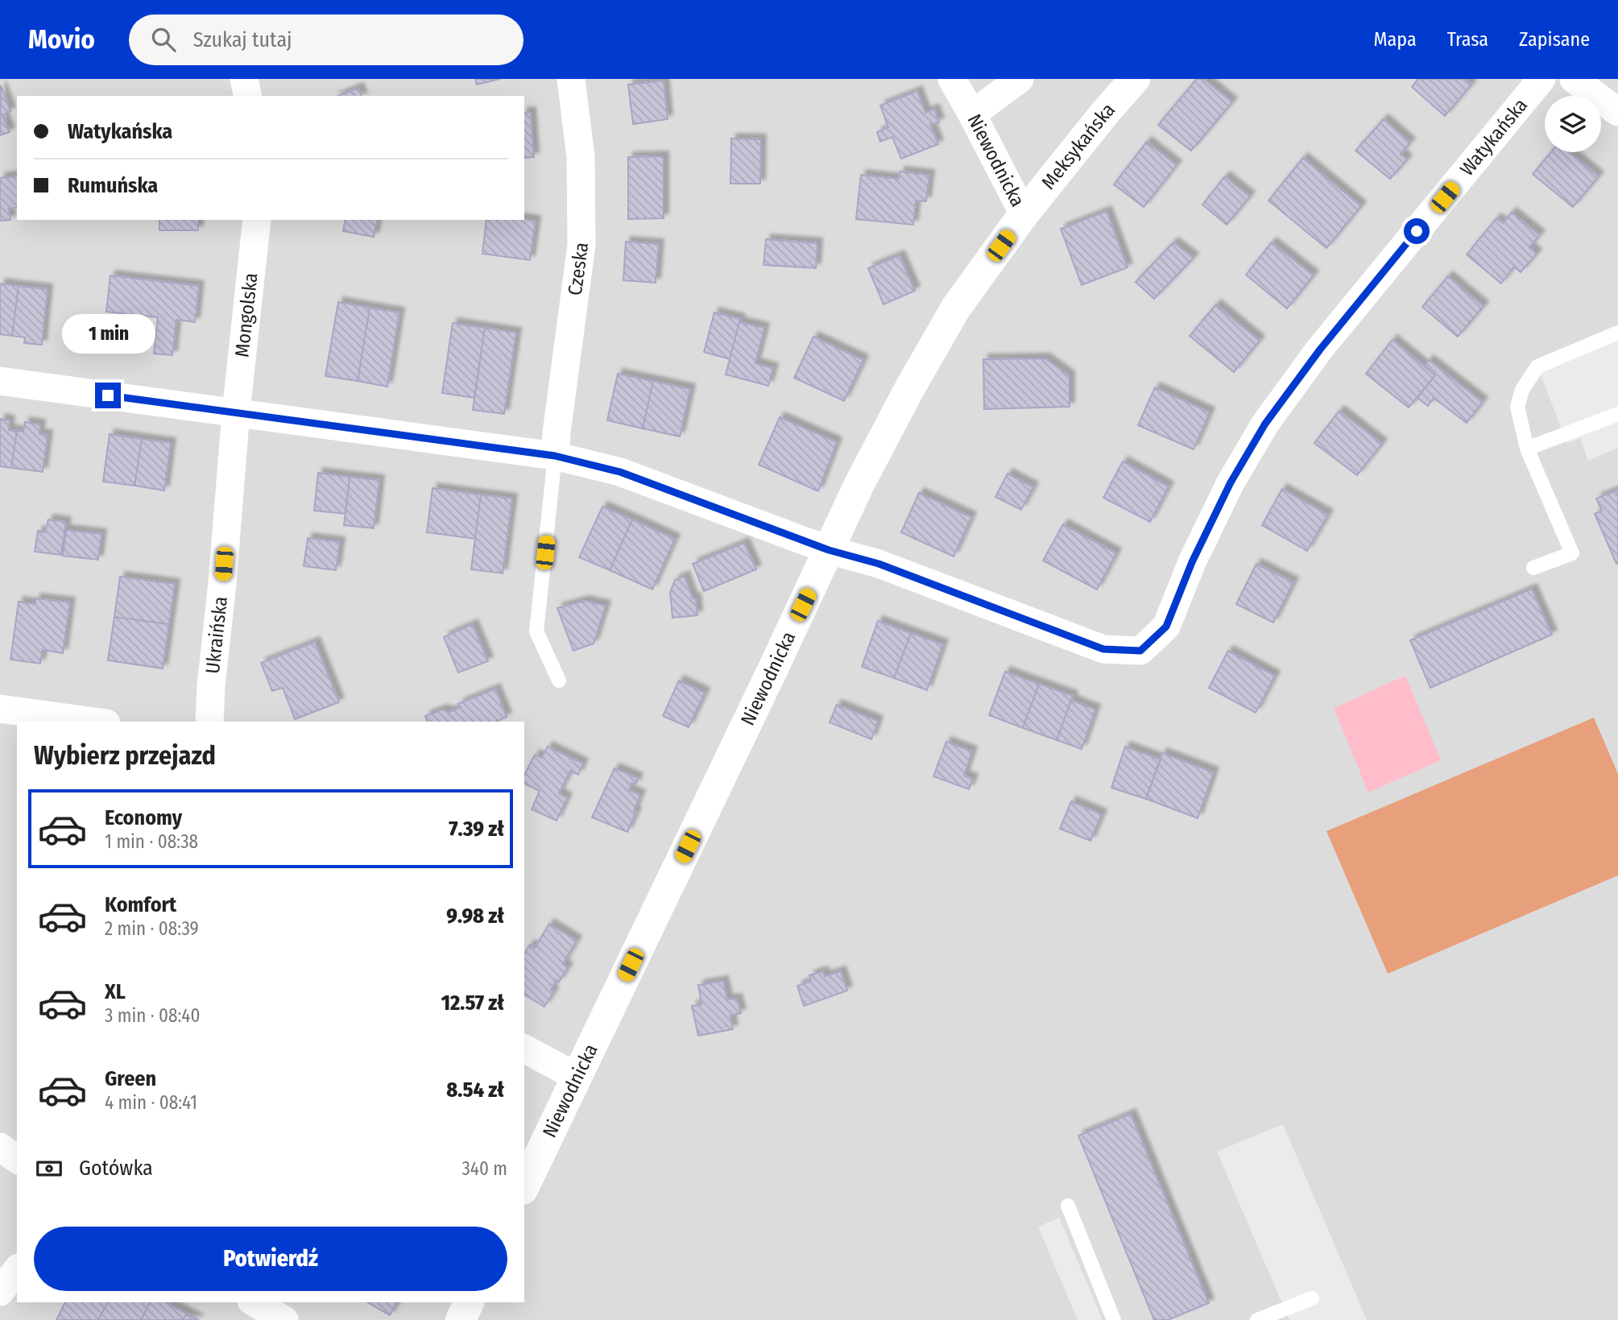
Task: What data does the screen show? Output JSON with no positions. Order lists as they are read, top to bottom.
{
  "streets": {
    "street": [
      "Watykańska",
      "Meksykańska",
      "Niewodnicka",
      "Czeska",
      "Mongolska",
      "Ukraińska"
    ]
  },
  "crossings": [
    ["Watykańska", "Niewodnicka"],
    ["Watykańska", "Czeska"],
    ["Watykańska", "Mongolska"],
    ["Watykańska", "Ukraińska"],
    ["Meksykańska", "Niewodnicka"],
    ["Mongolska", "Ukraińska"]
  ],
  "page": {
    "header": "Movio",
    "search": "Szukaj tutaj",
    "nav": ["Mapa", "Trasa", "Zapisane"],
    "banner": ["Watykańska", "Rumuńska"],
    "bubble": "1 min",
    "heading": "Wybierz przejazd",
    "list": [
      {
        "name": "Economy",
        "note": "1 min · 08:38",
        "value": "7.39 zł"
      },
      {
        "name": "Komfort",
        "note": "2 min · 08:39",
        "value": "9.98 zł"
      },
      {
        "name": "XL",
        "note": "3 min · 08:40",
        "value": "12.57 zł"
      },
      {
        "name": "Green",
        "note": "4 min · 08:41",
        "value": "8.54 zł"
      }
    ],
    "pay": ["Gotówka", "340 m"],
    "buttons": "Potwierdź"
  }
}
